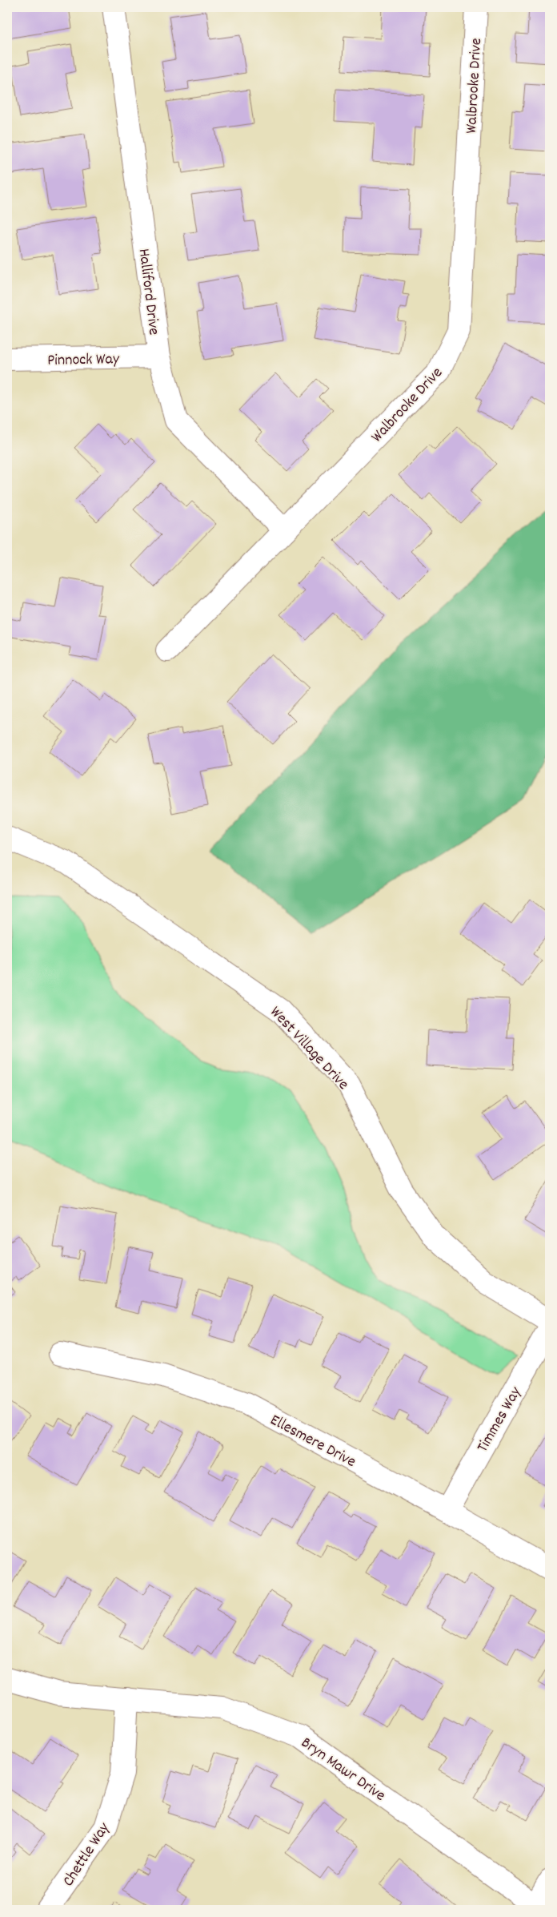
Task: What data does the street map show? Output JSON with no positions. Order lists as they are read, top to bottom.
{
  "streets": {
    "street": [
      "Walbrooke Drive",
      "Halliford Drive",
      "Pinnock Way",
      "West Village Drive",
      "Timmes Way",
      "Ellesmere Drive",
      "Bryn Mawr Drive",
      "Chettle Way"
    ]
  },
  "crossings": [
    ["Walbrooke Drive", "Halliford Drive"],
    ["Halliford Drive", "Pinnock Way"],
    ["Timmes Way", "Ellesmere Drive"],
    ["Bryn Mawr Drive", "Chettle Way"]
  ]
}
